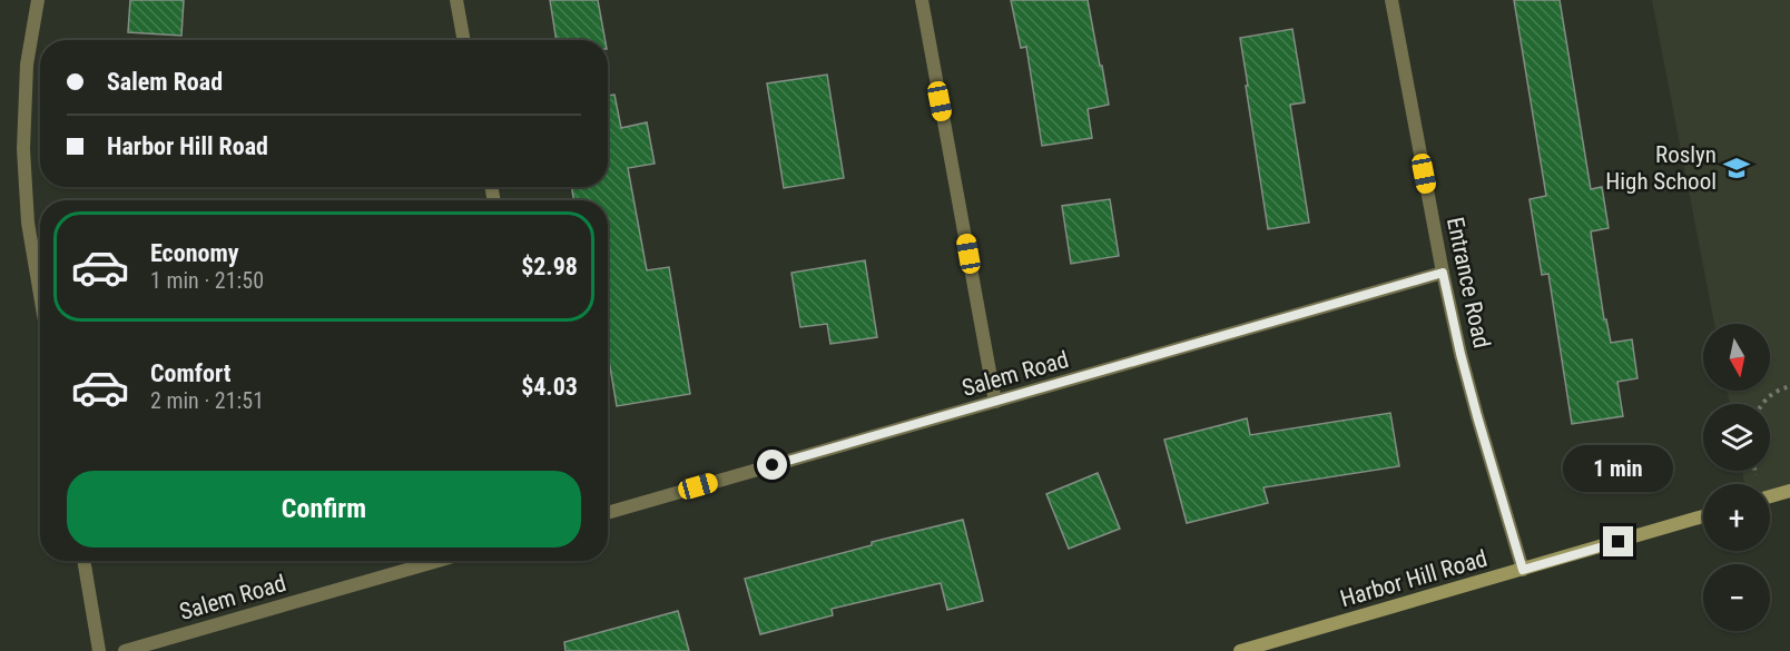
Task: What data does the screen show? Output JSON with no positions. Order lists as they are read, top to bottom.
{
  "streets": {
    "street": ["Entrance Road", "Salem Road", "Harbor Hill Road"]
  },
  "crossings": [
    ["Entrance Road", "Salem Road"],
    ["Entrance Road", "Harbor Hill Road"]
  ],
  "places": {
    "school or university": ["Roslyn High School"]
  },
  "north": "bottom",
  "page": {
    "banner": ["Salem Road", "Harbor Hill Road"],
    "list": [
      {
        "name": "Economy",
        "note": "1 min · 21:50",
        "value": "$2.98"
      },
      {
        "name": "Comfort",
        "note": "2 min · 21:51",
        "value": "$4.03"
      }
    ],
    "map_buttons": ["+", "−"],
    "bubble": "1 min",
    "buttons": "Confirm"
  }
}
